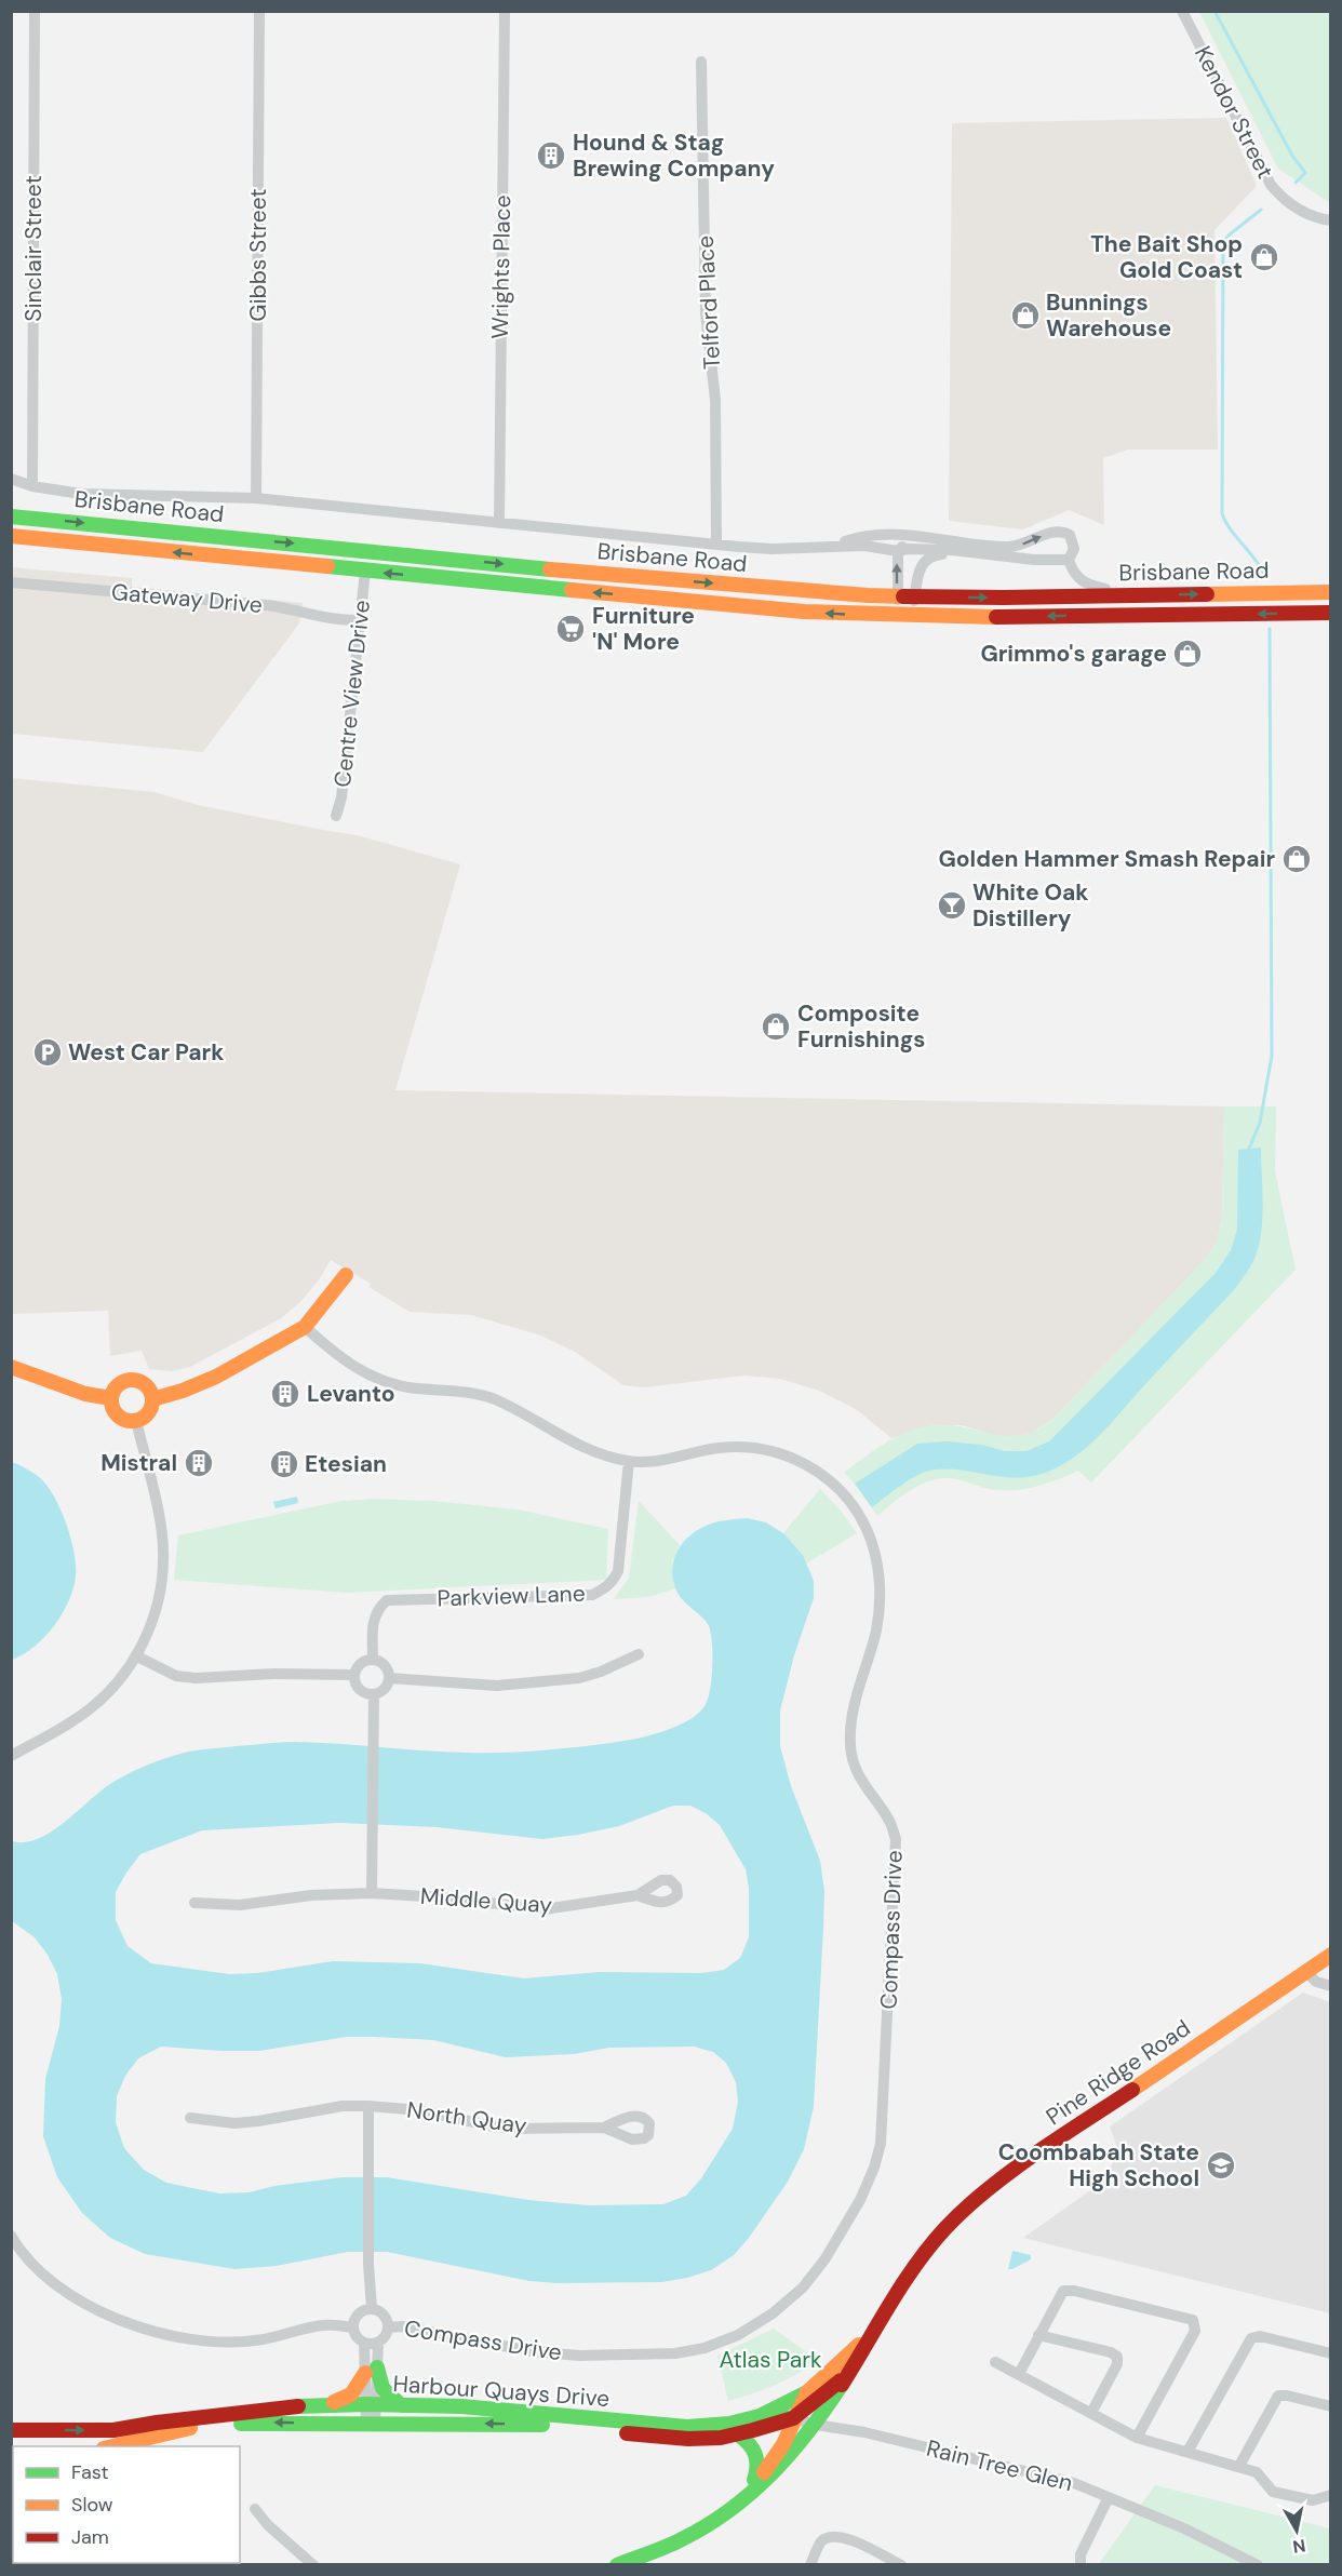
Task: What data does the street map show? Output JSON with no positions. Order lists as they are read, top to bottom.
{
  "streets": {
    "main road": ["Brisbane Road", "Pine Ridge Road", "Harbour Quays Drive"],
    "street": [
      "Kendor Street",
      "Sinclair Street",
      "Gibbs Street",
      "Wrights Place",
      "Telford Place",
      "Gateway Drive",
      "Centre View Drive",
      "Parkview Lane",
      "Middle Quay",
      "Compass Drive",
      "North Quay",
      "Rain Tree Glen"
    ]
  },
  "crossings": [
    ["Sinclair Street", "Brisbane Road"],
    ["Gibbs Street", "Brisbane Road"],
    ["Wrights Place", "Brisbane Road"],
    ["Telford Place", "Brisbane Road"],
    ["Brisbane Road", "Centre View Drive"],
    ["Gateway Drive", "Centre View Drive"],
    ["Parkview Lane", "Compass Drive"],
    ["Pine Ridge Road", "Harbour Quays Drive"],
    ["Pine Ridge Road", "Rain Tree Glen"],
    ["Harbour Quays Drive", "Rain Tree Glen"]
  ],
  "parks": ["Atlas Park"],
  "places": {
    "building": [
      "Hound & Stag Brewing Company",
      "Levanto",
      "Mistral",
      "Etesian"
    ],
    "shop": [
      "The Bait Shop Gold Coast",
      "Bunnings Warehouse",
      "Grimmo's garage",
      "Golden Hammer Smash Repair",
      "Composite Furnishings"
    ],
    "supermarket": ["Furniture 'N' More"],
    "bar": ["White Oak Distillery"],
    "parking": ["West Car Park"],
    "school or university": ["Coombabah State High School"]
  },
  "legend": ["Fast", "Slow", "Jam"],
  "north": "bottom"
}
